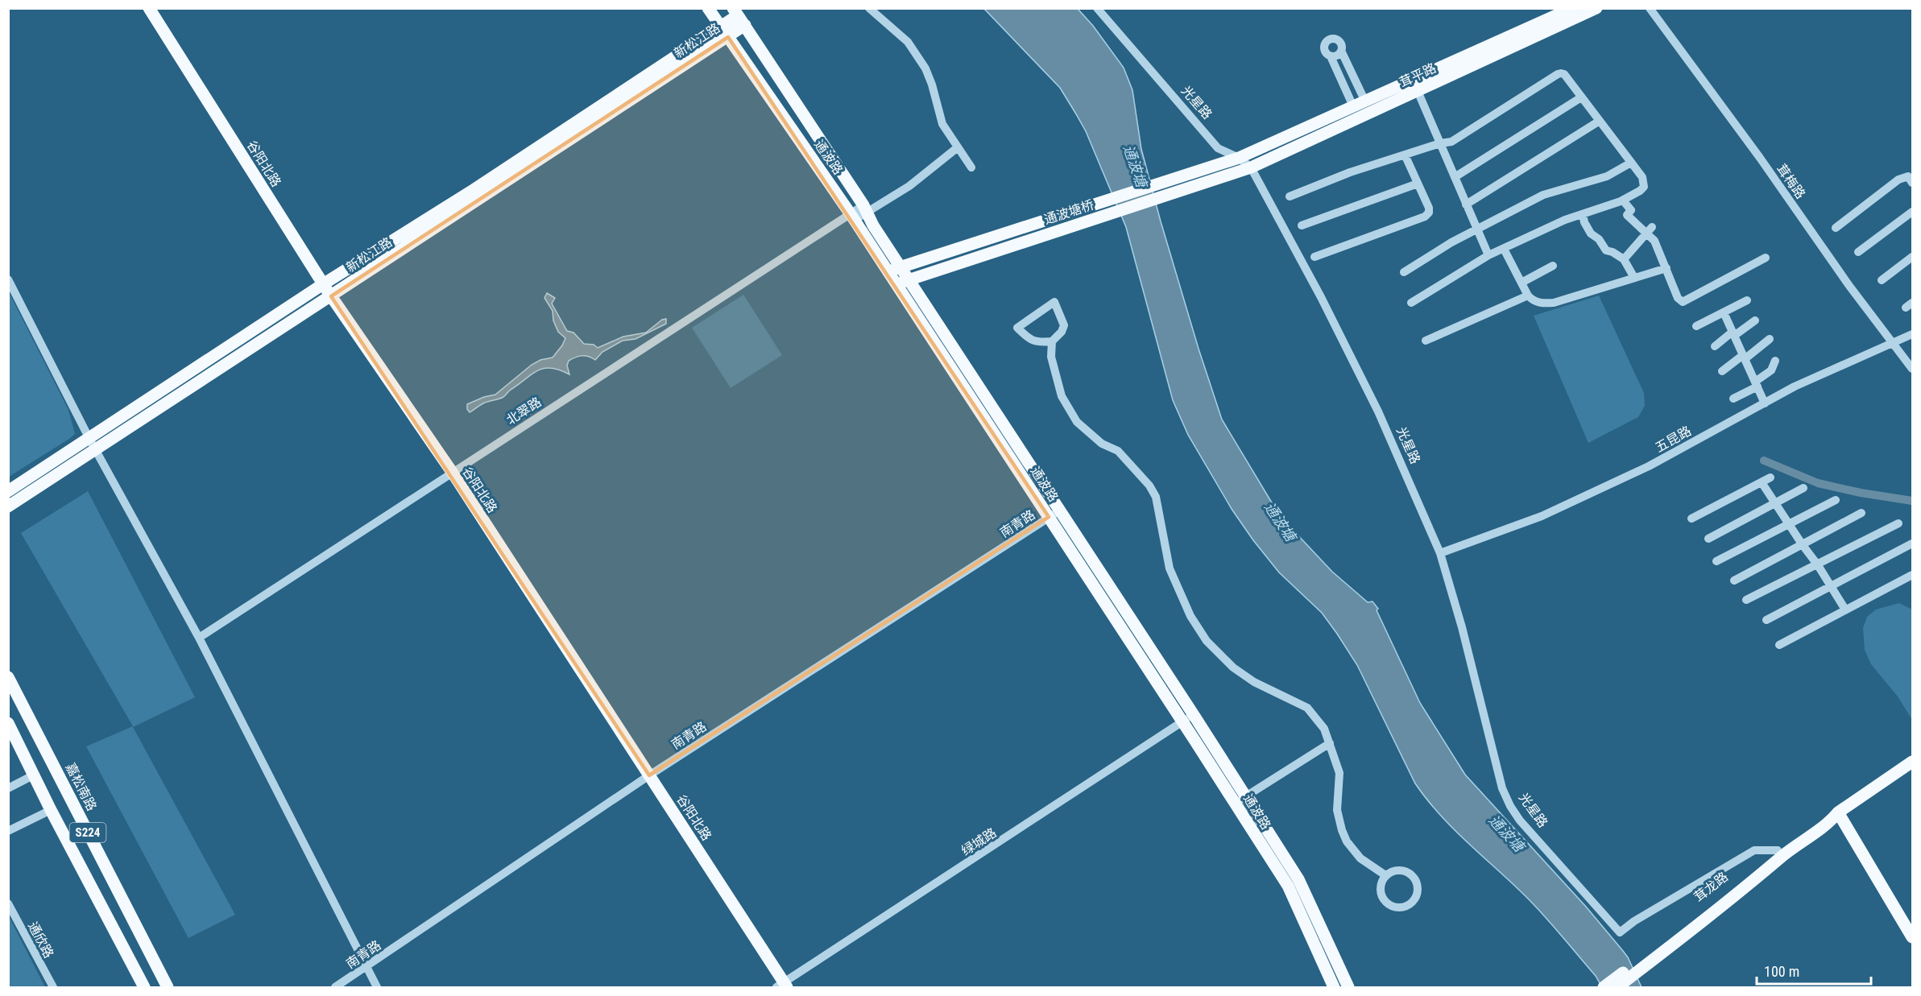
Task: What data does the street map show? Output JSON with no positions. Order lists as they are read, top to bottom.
{
  "streets": {
    "main road": [
      "新松江路",
      "茸平路",
      "通波路",
      "谷阳北路",
      "通波塘桥",
      "嘉松南路",
      "S224",
      "茸龙路"
    ],
    "street": [
      "光星路",
      "茸梅路",
      "北翠路",
      "五昆路",
      "南青路",
      "绿城路",
      "通欣路"
    ]
  },
  "crossings": [
    ["新松江路", "通波路"],
    ["新松江路", "谷阳北路"],
    ["茸平路", "光星路"],
    ["茸平路", "通波塘桥"],
    ["光星路", "通波塘桥"],
    ["光星路", "五昆路"],
    ["光星路", "茸龙路"],
    ["通波路", "通波塘桥"],
    ["通波路", "北翠路"],
    ["通波路", "南青路"],
    ["通波路", "绿城路"],
    ["谷阳北路", "北翠路"],
    ["谷阳北路", "南青路"],
    ["谷阳北路", "绿城路"],
    ["茸梅路", "五昆路"]
  ],
  "water": ["通波塘"],
  "scale_bar": "100 m"
}
